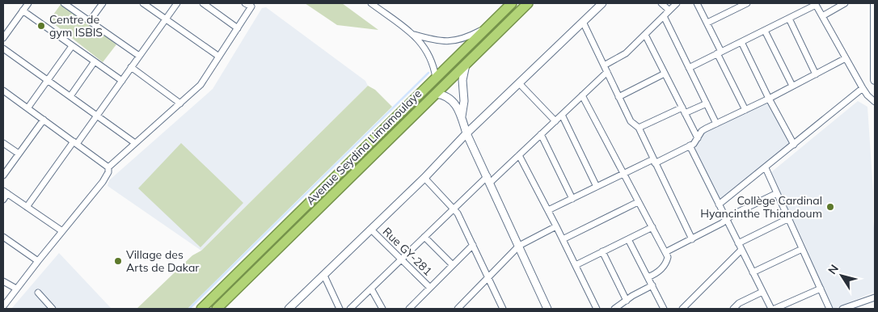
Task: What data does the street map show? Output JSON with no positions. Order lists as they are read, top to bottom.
{
  "streets": {
    "highway": ["Avenue Seydina Limamoulaye"],
    "street": ["Rue GY-281"]
  },
  "places": ["Centre de gym ISBIS", "Collège Cardinal Hyancinthe Thiandoum", "Village des Arts de Dakar"],
  "north": "top left"
}
